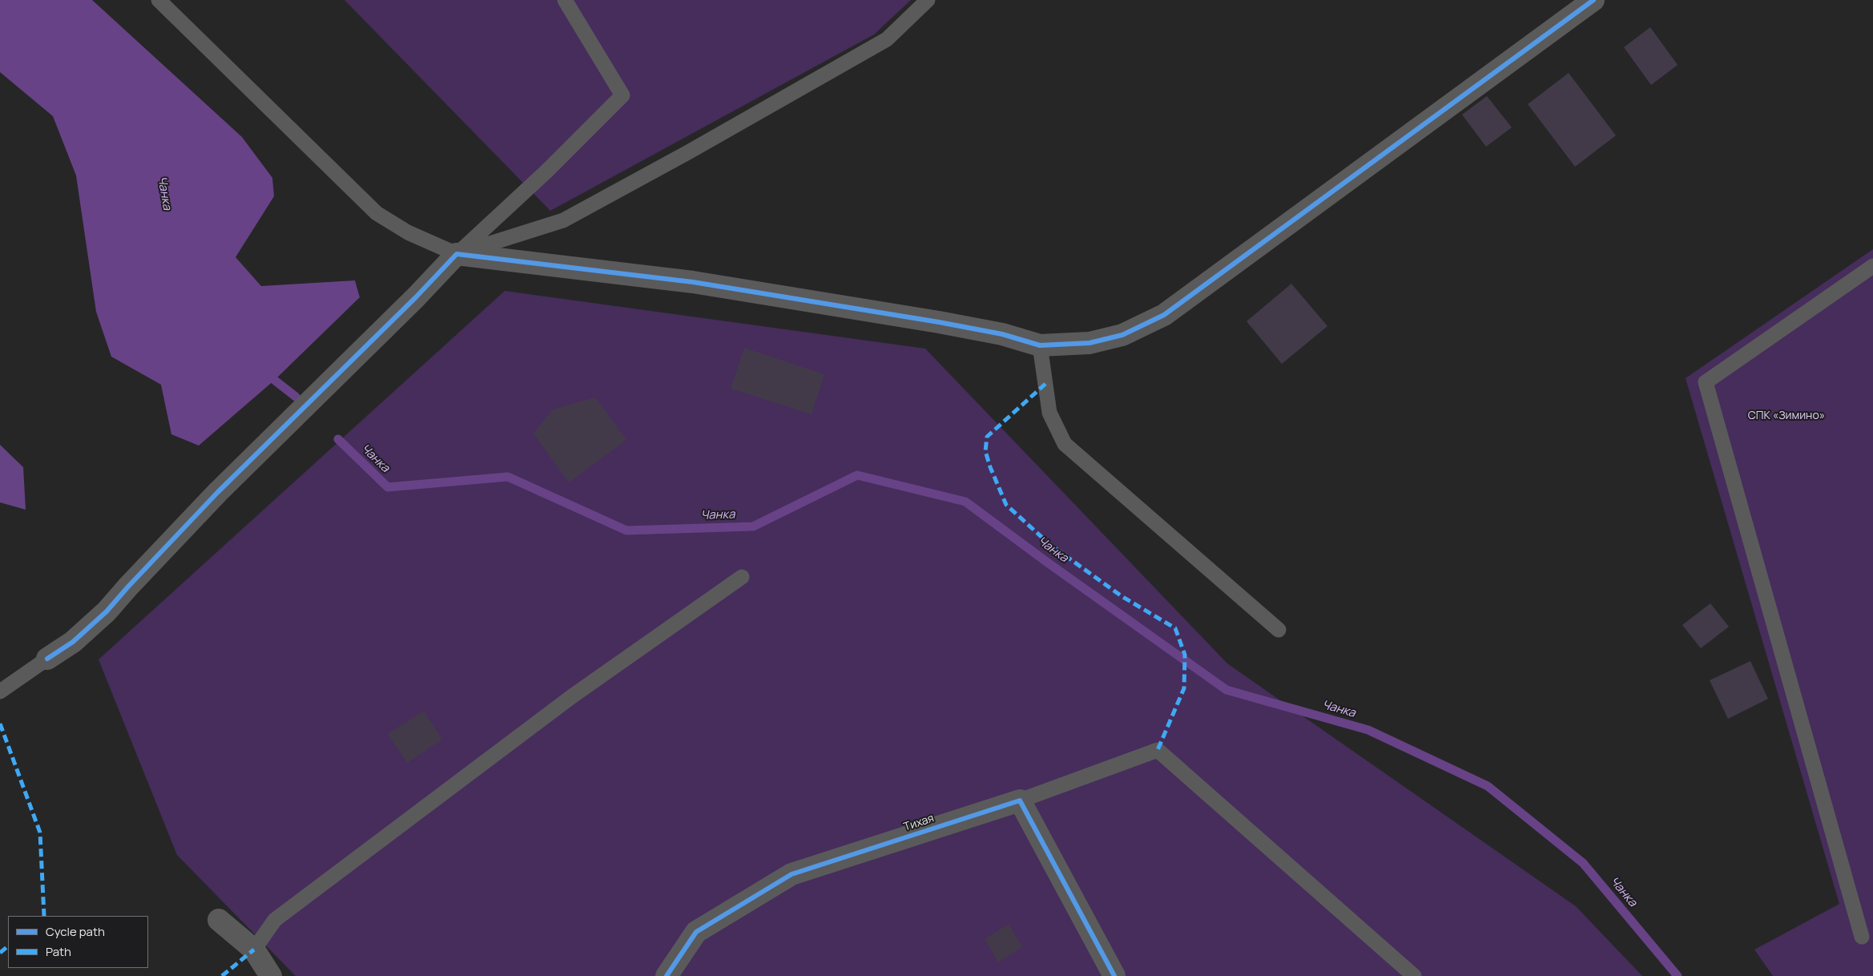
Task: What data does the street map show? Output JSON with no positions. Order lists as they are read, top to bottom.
{
  "streets": {
    "street": ["Тихая"]
  },
  "water": ["Чанка"],
  "parks": ["СПК «Зимино»"],
  "legend": ["Cycle path", "Path"]
}
